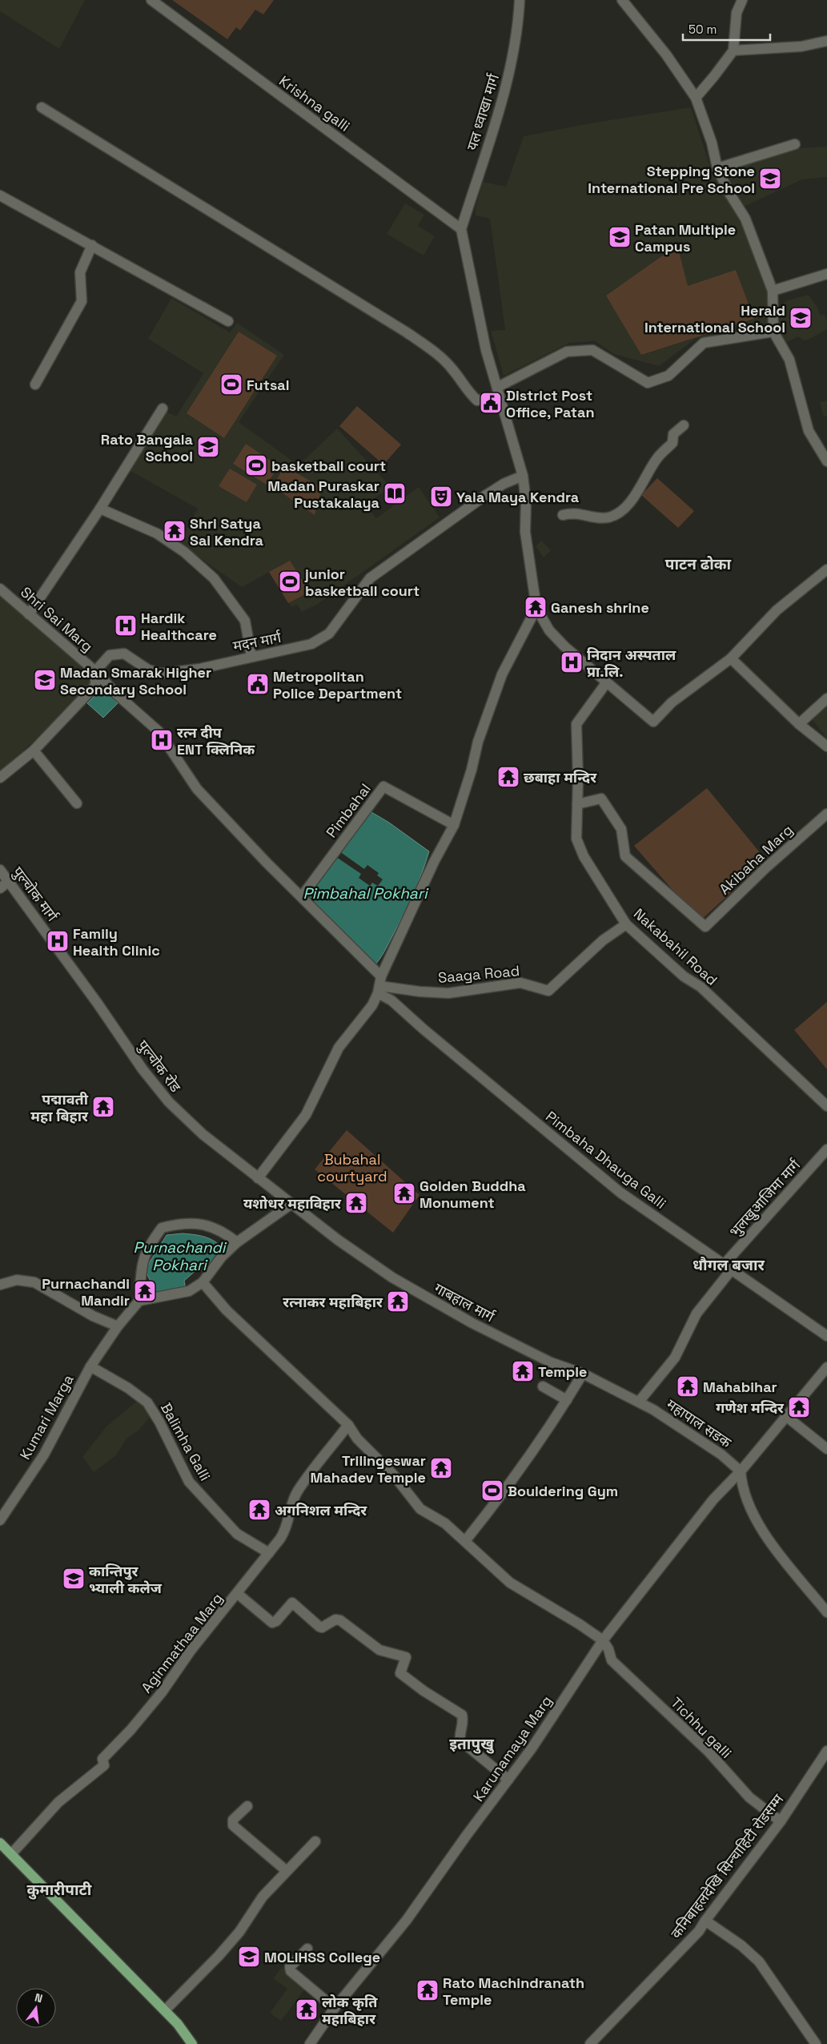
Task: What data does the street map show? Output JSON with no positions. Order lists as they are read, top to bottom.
{
  "streets": {
    "street": [
      "Krishna galli",
      "यल ध्वाखा मार्ग",
      "Shri Sai Marg",
      "मदन मार्ग",
      "Pimbahal",
      "Akibaha Marg",
      "पुल्चोक मार्ग",
      "Nakabahil Road",
      "Saaga Road",
      "पुल्चोक रोड",
      "Pimbaha Dhauga Galli",
      "भुलखुआजिमा मार्ग",
      "गाबहाल मार्ग",
      "Kumari Marga",
      "महापाल सडक",
      "Balimha Galli",
      "Aginmathaa Marg",
      "Tichhu galli",
      "Karunamaya Marg",
      "कनिबाहलदेखि सिन्चाहिटी रोडसम्म"
    ]
  },
  "crossings": [
    ["Krishna galli", "यल ध्वाखा मार्ग"],
    ["Shri Sai Marg", "मदन मार्ग"],
    ["Shri Sai Marg", "Pimbahal"],
    ["Shri Sai Marg", "Pimbaha Dhauga Galli"],
    ["Pimbahal", "Pimbaha Dhauga Galli"],
    ["Akibaha Marg", "Nakabahil Road"],
    ["पुल्चोक मार्ग", "पुल्चोक रोड"],
    ["Nakabahil Road", "Saaga Road"],
    ["Saaga Road", "Pimbaha Dhauga Galli"],
    ["पुल्चोक रोड", "गाबहाल मार्ग"],
    ["Pimbaha Dhauga Galli", "भुलखुआजिमा मार्ग"],
    ["भुलखुआजिमा मार्ग", "गाबहाल मार्ग"],
    ["भुलखुआजिमा मार्ग", "महापाल सडक"],
    ["गाबहाल मार्ग", "महापाल सडक"],
    ["Kumari Marga", "Balimha Galli"],
    ["महापाल सडक", "Karunamaya Marg"],
    ["Balimha Galli", "Aginmathaa Marg"],
    ["Tichhu galli", "Karunamaya Marg"],
    ["Tichhu galli", "कनिबाहलदेखि सिन्चाहिटी रोडसम्म"]
  ],
  "districts": [
    "पाटन ढोका",
    "धौगल बजार",
    "इतापुखु",
    "कुमारीपाटी"
  ],
  "water": ["Pimbahal Pokhari", "Purnachandi Pokhari"],
  "parks": ["Bubahal courtyard"],
  "places": {
    "school or university": [
      "Stepping Stone International Pre School",
      "Patan Multiple Campus",
      "Herald International School",
      "Rato Bangala School",
      "Madan Smarak Higher Secondary School",
      "कान्तिपुर भ्याली कलेज",
      "MOLIHSS College"
    ],
    "sports": [
      "Futsal",
      "basketball court",
      "junior basketball court",
      "Bouldering Gym"
    ],
    "public building": ["District Post Office, Patan", "Metropolitan Police Department"],
    "library": ["Madan Puraskar Pustakalaya"],
    "theatre": ["Yala Maya Kendra"],
    "temple": [
      "Shri Satya Sai Kendra",
      "Ganesh shrine",
      "छबाहा मन्दिर",
      "पद्मावती महा बिहार",
      "Golden Buddha Monument",
      "यशोधर महाविहार",
      "Purnachandi Mandir",
      "रत्नाकर महाबिहार",
      "Temple",
      "Mahabihar",
      "गणेश मन्दिर",
      "Trilingeswar Mahadev Temple",
      "अगनिशल मन्दिर",
      "Rato Machindranath Temple",
      "लोक कृति महाबिहार"
    ],
    "hospital": [
      "Hardik Healthcare",
      "निदान अस्पताल प्रा.लि.",
      "रत्न दीप ENT क्लिनिक",
      "Family Health Clinic"
    ]
  },
  "scale_bar": "50 m",
  "north": "top"
}
